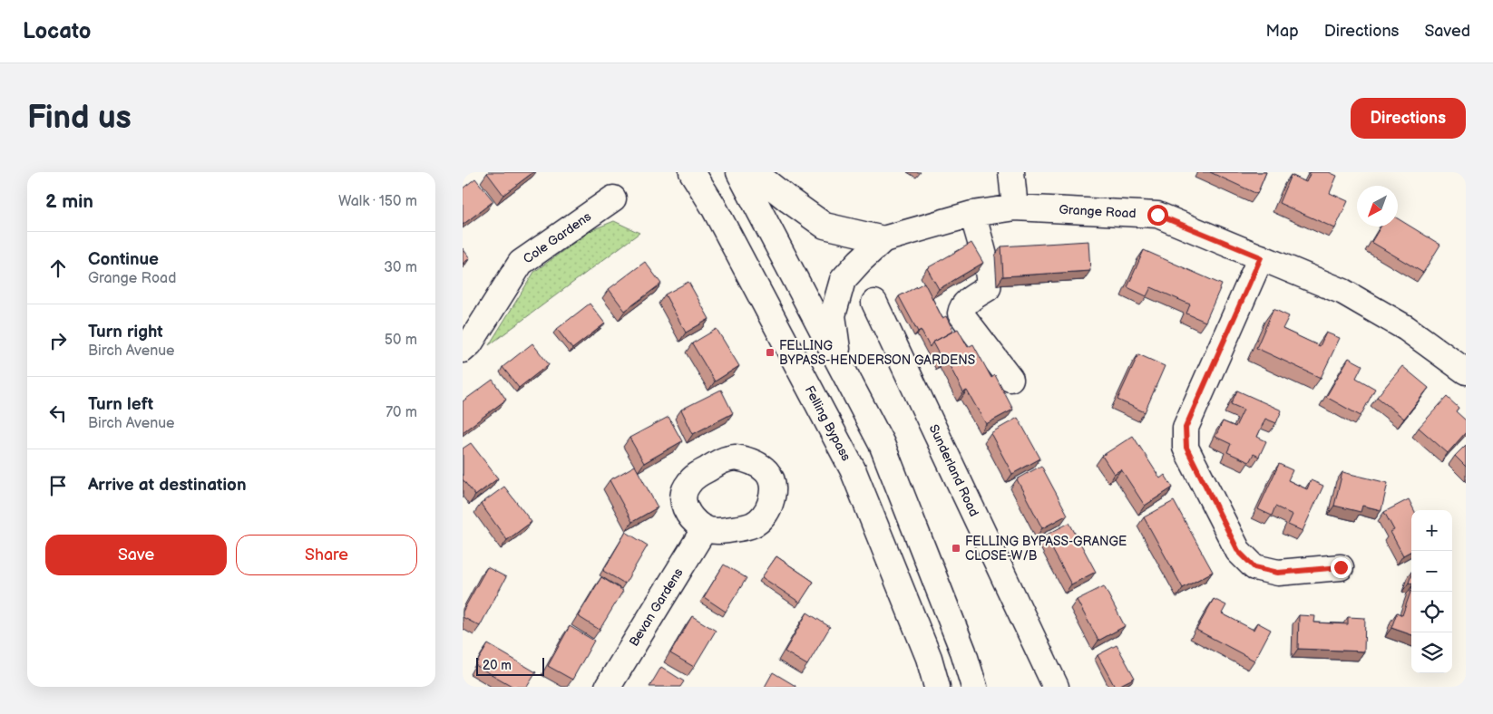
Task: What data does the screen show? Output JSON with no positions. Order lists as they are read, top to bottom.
{
  "streets": {
    "main road": [
      "Grange Road",
      "Cole Gardens",
      "Felling Bypass",
      "Sunderland Road",
      "Bevan Gardens"
    ]
  },
  "places": {
    "transit": ["FELLING BYPASS-HENDERSON GARDENS", "FELLING BYPASS-GRANGE CLOSE-W/B"]
  },
  "scale_bar": "20 m",
  "north": "bottom left",
  "page": {
    "header": "Locato",
    "nav": ["Map", "Directions", "Saved"],
    "buttons": [
      "Directions",
      ["Save", "Share"]
    ],
    "title": "Find us",
    "heading": ["2 min", "Walk · 150 m"],
    "list": [
      ["Continue", "Grange Road", "30 m"],
      ["Turn right", "Birch Avenue", "50 m"],
      ["Turn left", "Birch Avenue", "70 m"],
      "Arrive at destination"
    ],
    "map_buttons": ["+", "−"],
    "scale": "20 m"
  }
}
